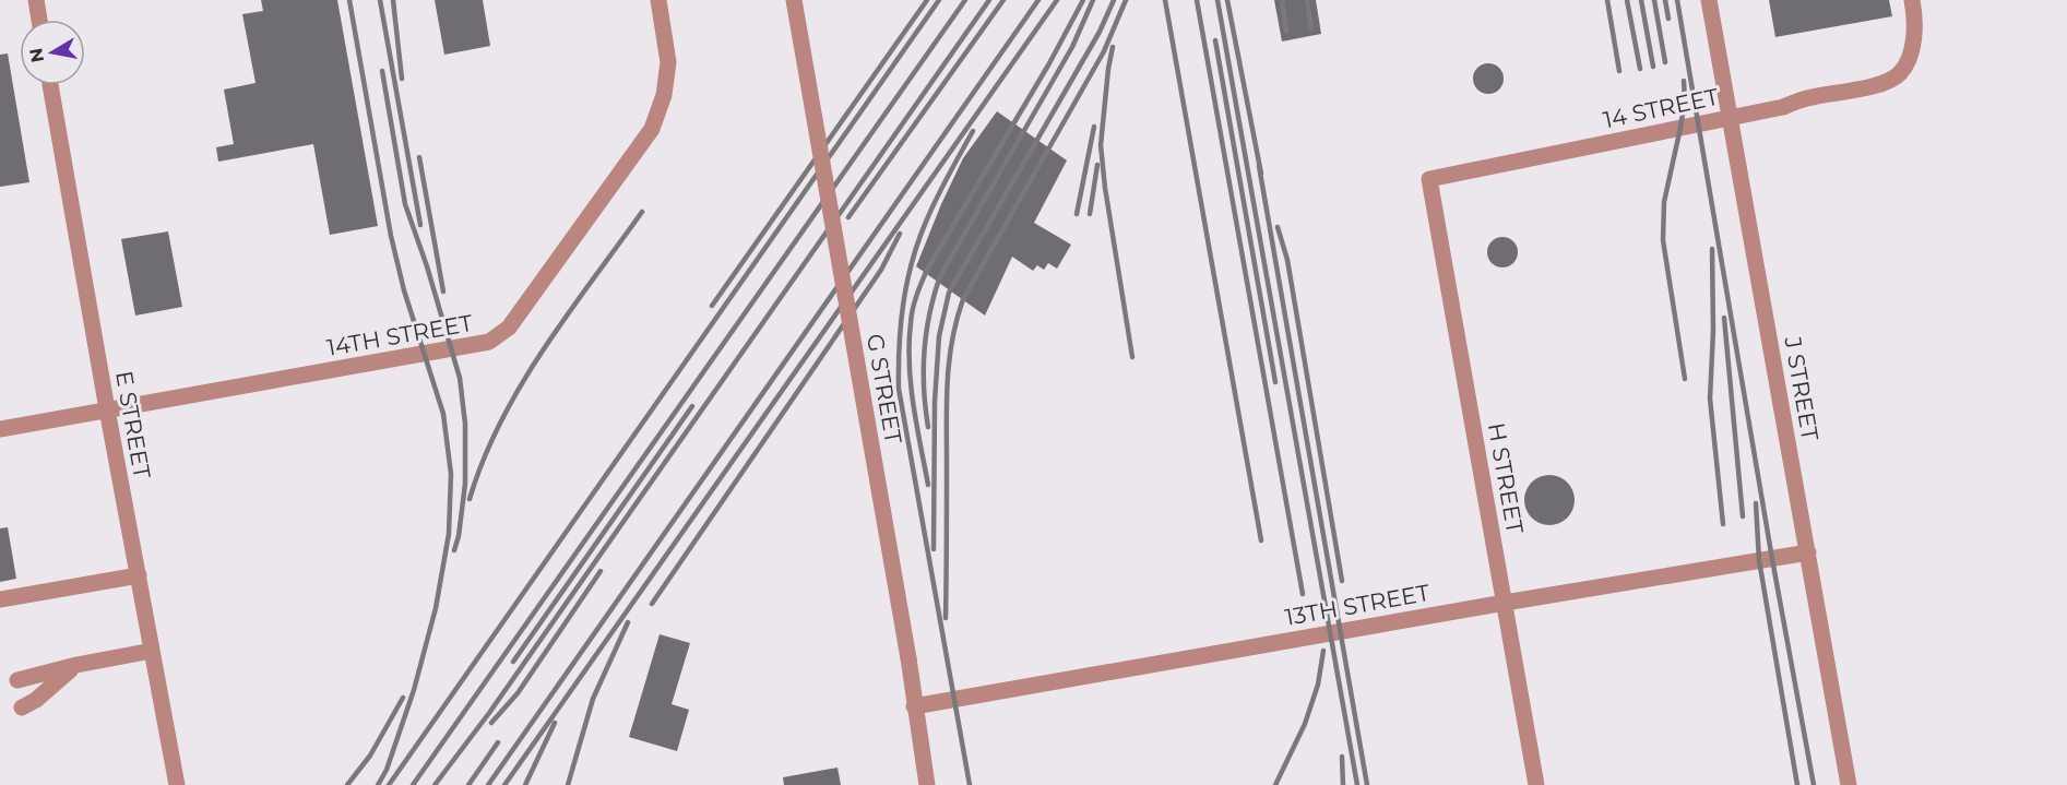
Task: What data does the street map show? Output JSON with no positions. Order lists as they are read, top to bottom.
{
  "streets": {
    "lane": [
      "14 STREET",
      "14TH STREET",
      "G STREET",
      "J STREET",
      "E STREET",
      "H STREET",
      "13TH STREET"
    ]
  },
  "crossings": [
    ["14 STREET", "J STREET"],
    ["14 STREET", "H STREET"],
    ["14TH STREET", "E STREET"],
    ["G STREET", "13TH STREET"],
    ["J STREET", "13TH STREET"],
    ["H STREET", "13TH STREET"]
  ],
  "north": "left"
}
